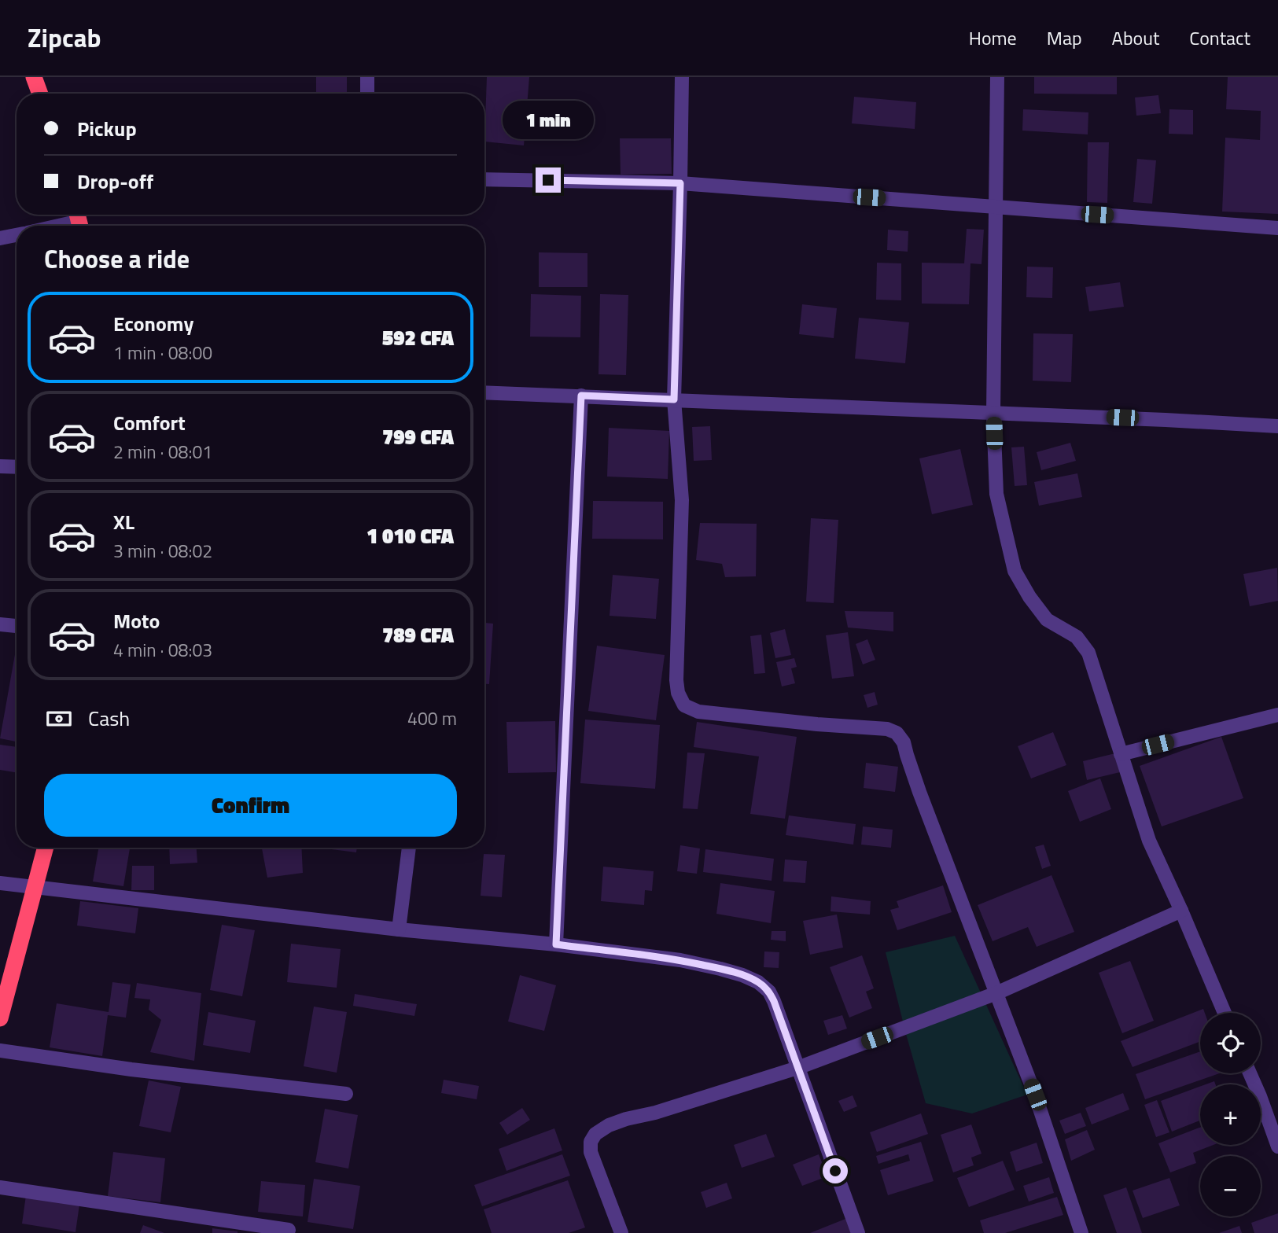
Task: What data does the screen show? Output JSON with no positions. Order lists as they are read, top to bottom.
{
  "page": {
    "header": "Zipcab",
    "nav": [
      "Home",
      "Map",
      "About",
      "Contact"
    ],
    "banner": ["Pickup", "Drop-off"],
    "bubble": "1 min",
    "heading": "Choose a ride",
    "list": [
      {
        "name": "Economy",
        "note": "1 min · 08:00",
        "value": "592 CFA"
      },
      {
        "name": "Comfort",
        "note": "2 min · 08:01",
        "value": "799 CFA"
      },
      {
        "name": "XL",
        "note": "3 min · 08:02",
        "value": "1 010 CFA"
      },
      {
        "name": "Moto",
        "note": "4 min · 08:03",
        "value": "789 CFA"
      }
    ],
    "pay": ["Cash", "400 m"],
    "buttons": "Confirm",
    "map_buttons": ["+", "−"]
  }
}
